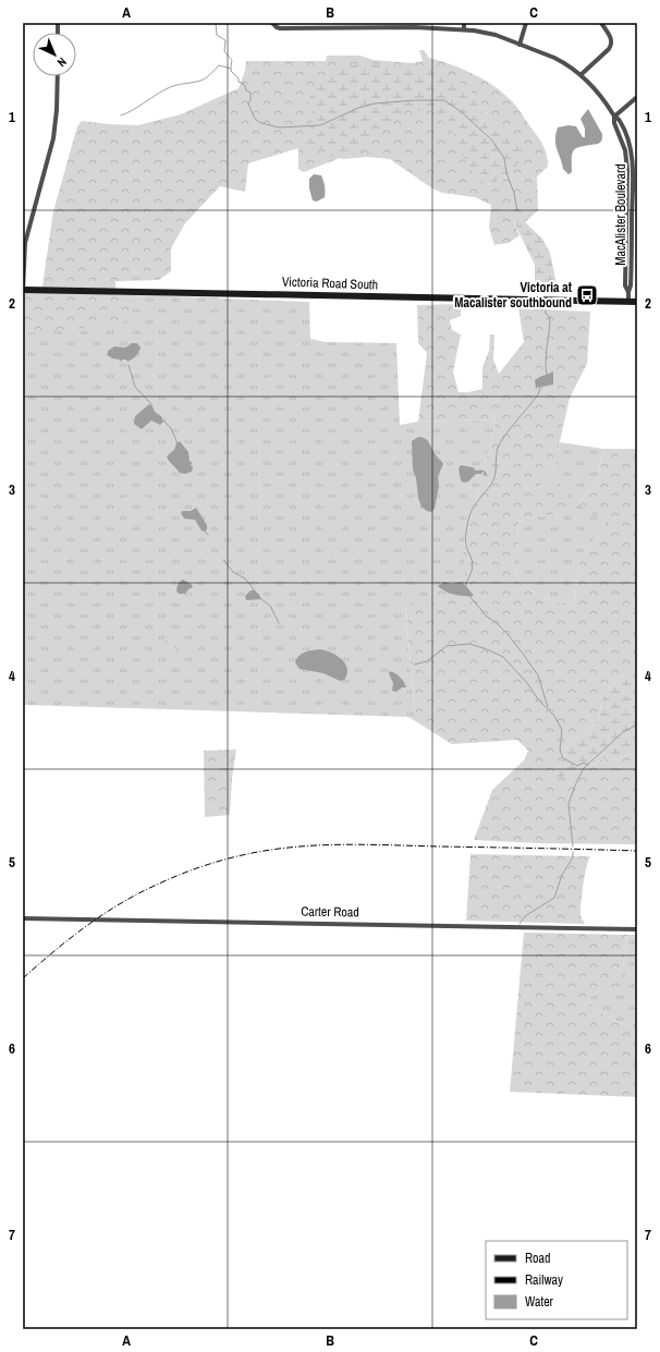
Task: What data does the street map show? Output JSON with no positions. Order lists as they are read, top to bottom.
{
  "streets": {
    "main road": ["Victoria Road South"],
    "street": ["MacAlister Boulevard", "Carter Road"]
  },
  "crossings": [
    ["MacAlister Boulevard", "Victoria Road South"]
  ],
  "places": {
    "bus stop": ["Victoria at Macalister southbound"]
  },
  "legend": ["Road", "Railway", "Water"],
  "north": "bottom right",
  "grid": {
    "columns": ["A", "B", "C"],
    "rows": [
      "1",
      "2",
      "3",
      "4",
      "5",
      "6",
      "7"
    ]
  }
}
